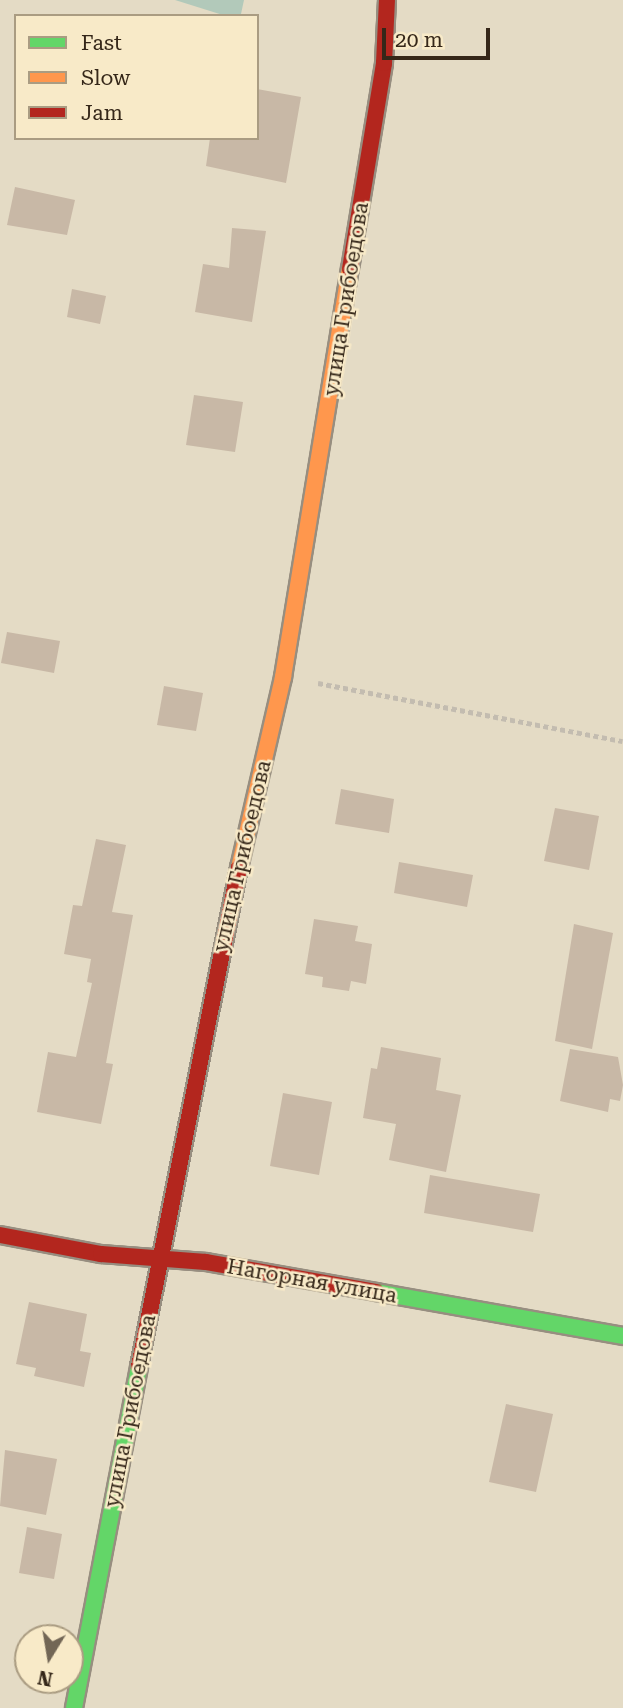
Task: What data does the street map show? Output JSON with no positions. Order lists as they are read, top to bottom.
{
  "streets": {
    "street": ["улица Грибоедова", "Нагорная улица"]
  },
  "crossings": [
    ["улица Грибоедова", "Нагорная улица"]
  ],
  "legend": ["Fast", "Slow", "Jam"],
  "scale_bar": "20 m",
  "north": "bottom"
}
